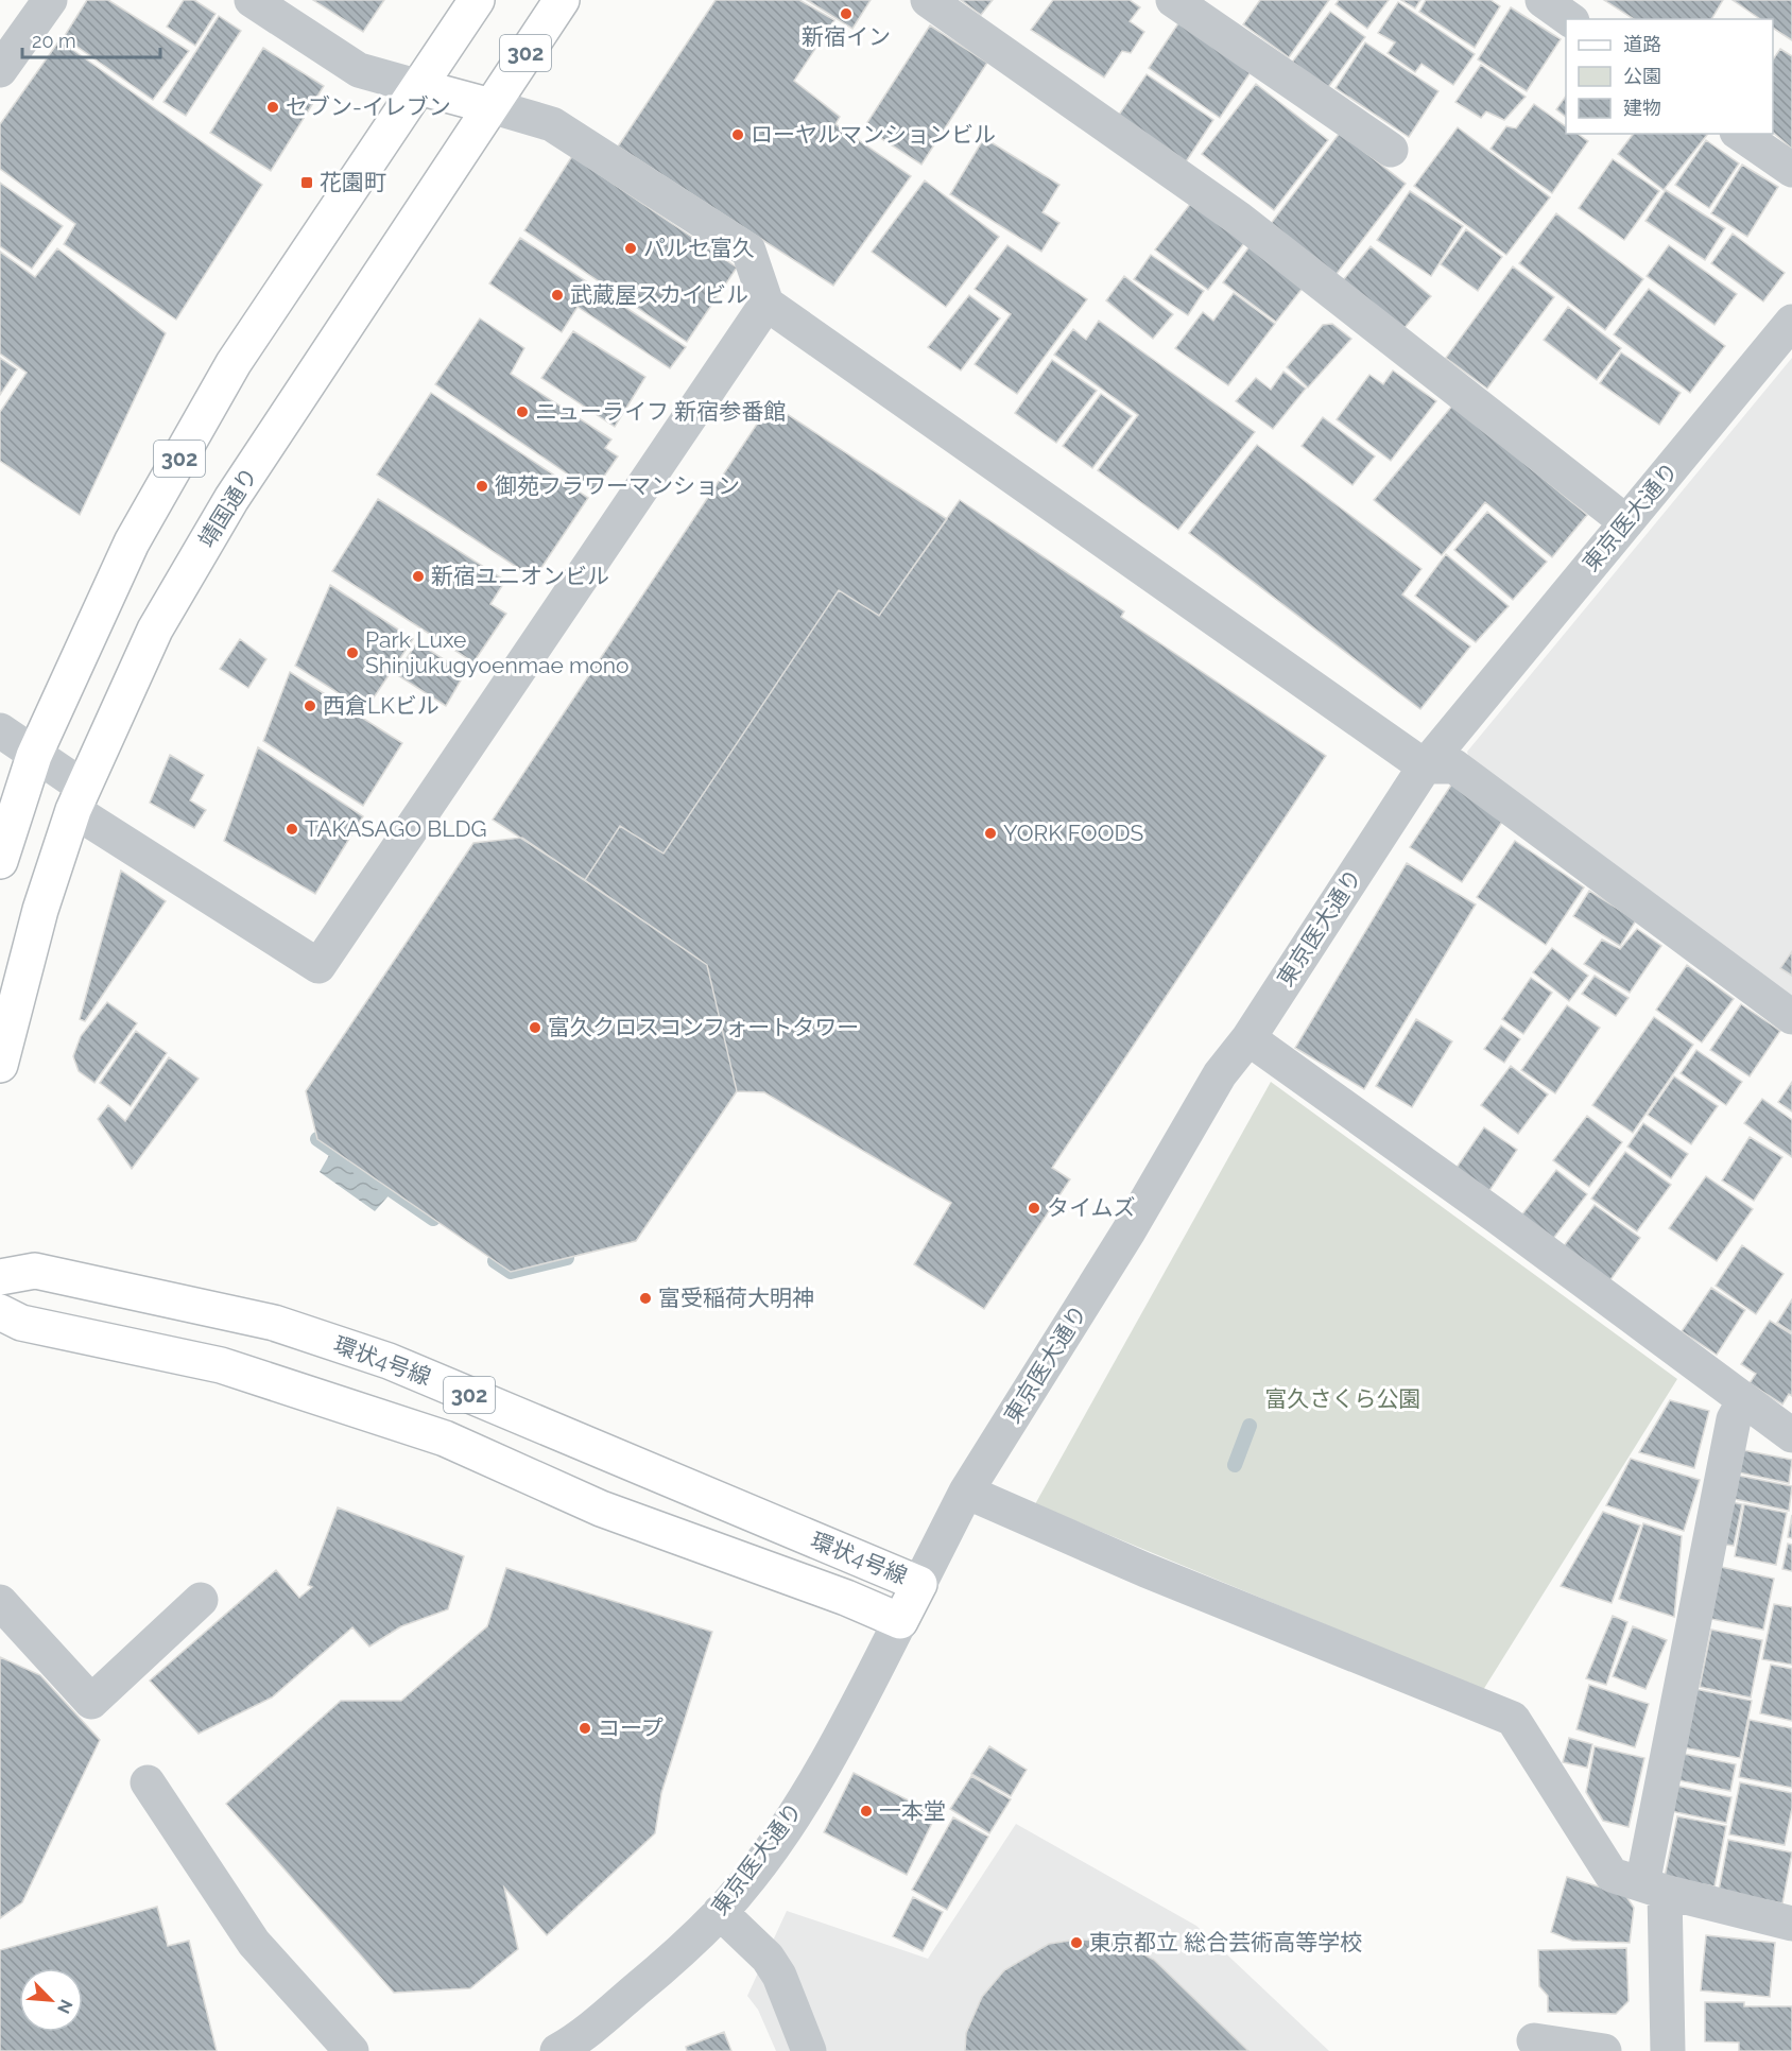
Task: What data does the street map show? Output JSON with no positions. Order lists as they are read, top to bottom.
{
  "streets": {
    "main road": ["302", "靖国通り", "環状4号線"],
    "street": ["東京医大通り"]
  },
  "crossings": [
    ["東京医大通り", "環状4号線"]
  ],
  "parks": ["富久さくら公園"],
  "places": {
    "other": [
      "新宿イン",
      "セブン-イレブン",
      "ローヤルマンションビル",
      "パルセ富久",
      "武蔵屋スカイビル",
      "ニューライフ 新宿参番館",
      "御苑フラワーマンション",
      "新宿ユニオンビル",
      "Park Luxe Shinjukugyoenmae mono",
      "西倉LKビル",
      "TAKASAGO BLDG",
      "YORK FOODS",
      "富久クロスコンフォートタワー",
      "タイムズ",
      "富受稲荷大明神",
      "コープ",
      "一本堂",
      "東京都立 総合芸術高等学校"
    ],
    "transit": ["花園町"]
  },
  "legend": ["道路", "公園", "建物"],
  "scale_bar": "20 m",
  "north": "bottom right"
}
